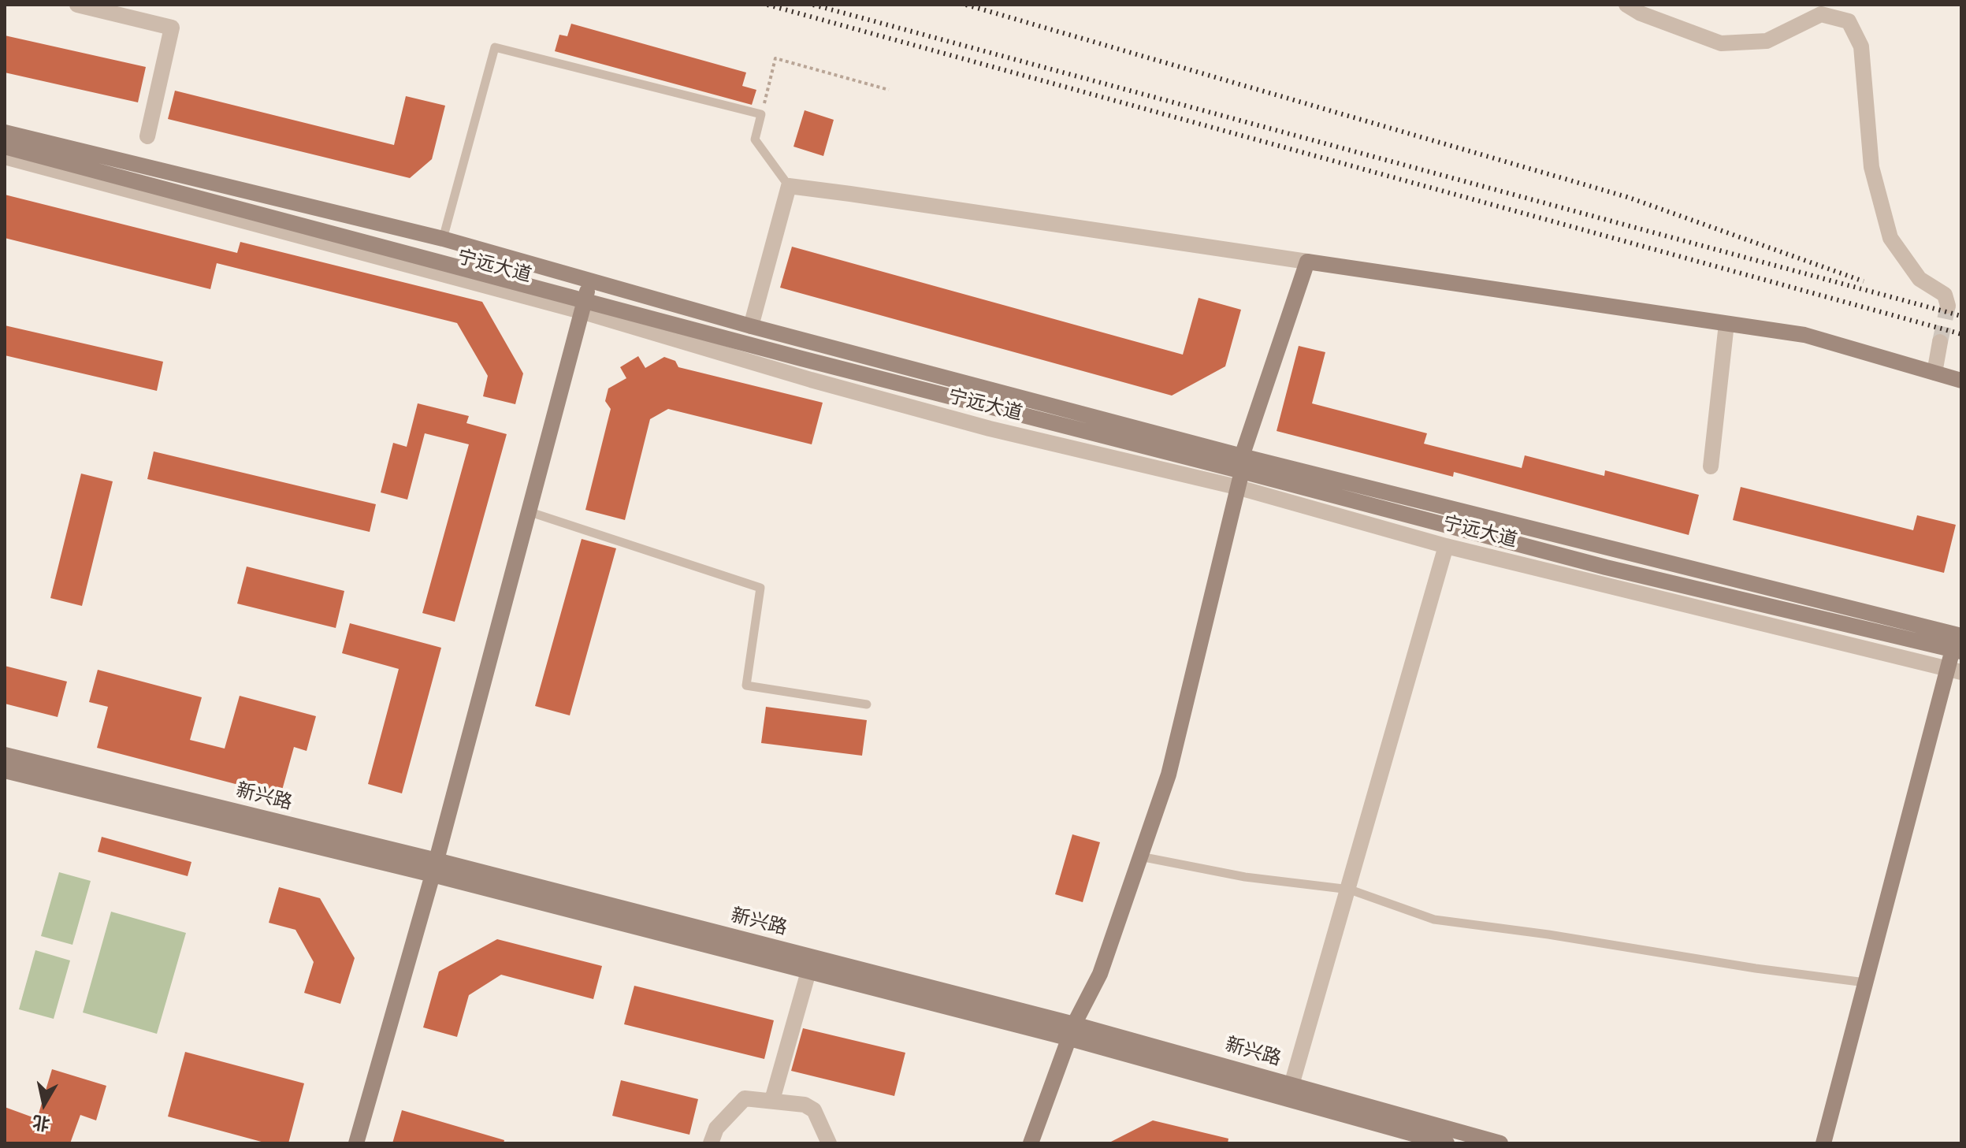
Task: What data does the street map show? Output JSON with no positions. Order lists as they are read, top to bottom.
{
  "streets": {
    "main road": ["宁远大道", "新兴路"]
  },
  "north": "bottom"
}
